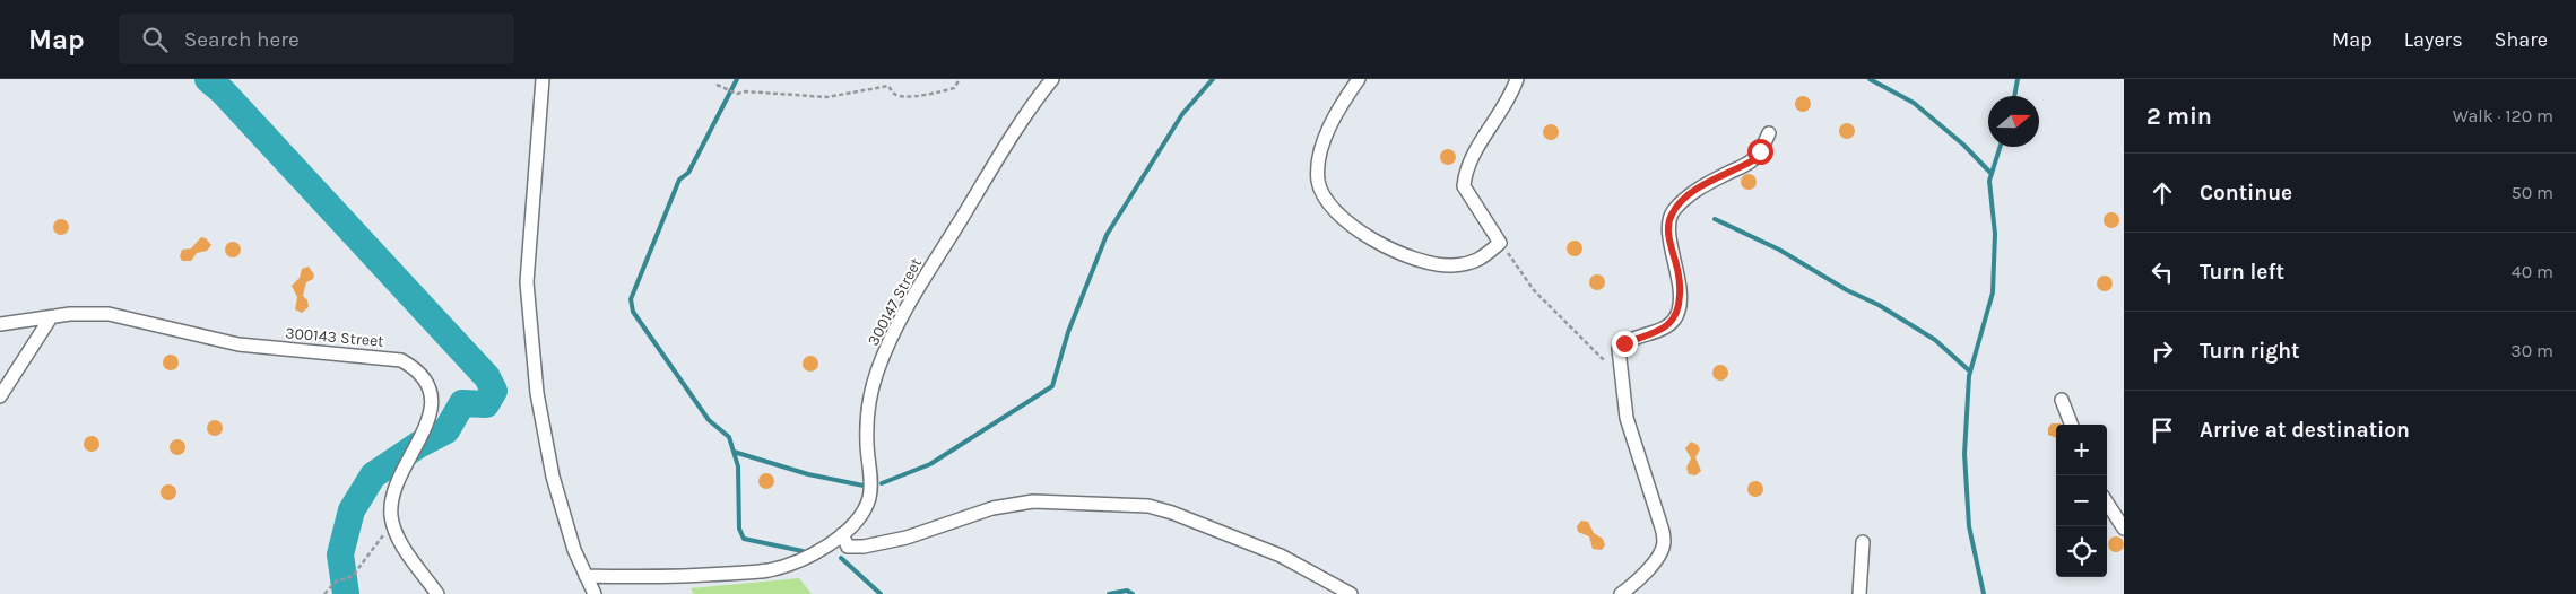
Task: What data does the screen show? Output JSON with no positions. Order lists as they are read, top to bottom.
{
  "streets": {
    "street": ["300147 Street", "300143 Street"]
  },
  "north": "right",
  "page": {
    "header": "Map",
    "search": "Search here",
    "nav": ["Map", "Layers", "Share"],
    "heading": ["2 min", "Walk · 120 m"],
    "list": [
      ["Continue", "50 m"],
      ["Turn left", "40 m"],
      ["Turn right", "30 m"],
      "Arrive at destination"
    ],
    "map_buttons": ["+", "−"]
  }
}
